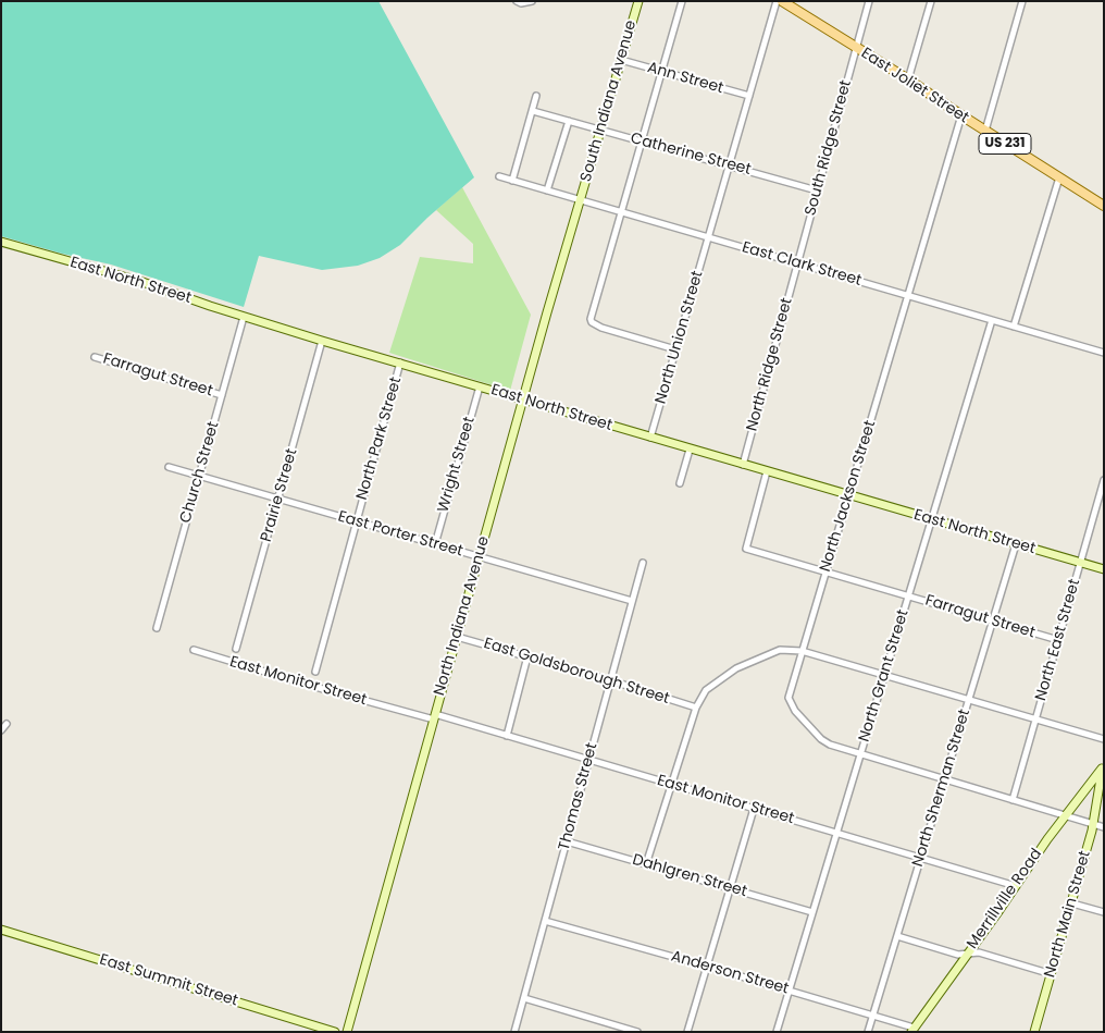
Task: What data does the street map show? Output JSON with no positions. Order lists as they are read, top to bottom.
{
  "streets": {
    "main road": ["East Joliet Street", "US 231"],
    "street": [
      "Ann Street",
      "South Indiana Avenue",
      "South Ridge Street",
      "Catherine Street",
      "East Clark Street",
      "East North Street",
      "North Union Street",
      "North Ridge Street",
      "Farragut Street",
      "North Park Street",
      "Wright Street",
      "Church Street",
      "Prairie Street",
      "North Jackson Street",
      "East Porter Street",
      "North Indiana Avenue",
      "North East Street",
      "East Goldsborough Street",
      "North Grant Street",
      "East Monitor Street",
      "North Sherman Street",
      "Thomas Street",
      "Dahlgren Street",
      "Merrillville Road",
      "North Main Street",
      "Anderson Street",
      "East Summit Street"
    ]
  },
  "crossings": [
    ["Ann Street", "South Indiana Avenue"],
    ["Ann Street", "North Union Street"],
    ["East Joliet Street", "South Ridge Street"],
    ["East Joliet Street", "North Jackson Street"],
    ["South Indiana Avenue", "Catherine Street"],
    ["South Indiana Avenue", "East Clark Street"],
    ["South Indiana Avenue", "North Indiana Avenue"],
    ["South Ridge Street", "Catherine Street"],
    ["South Ridge Street", "East Clark Street"],
    ["South Ridge Street", "North Ridge Street"],
    ["Catherine Street", "North Union Street"],
    ["East Clark Street", "North Union Street"],
    ["East Clark Street", "North Ridge Street"],
    ["East Clark Street", "North Jackson Street"],
    ["East Clark Street", "North Indiana Avenue"],
    ["East Clark Street", "North Grant Street"],
    ["East North Street", "North Union Street"],
    ["East North Street", "North Ridge Street"],
    ["East North Street", "Farragut Street"],
    ["East North Street", "North Park Street"],
    ["East North Street", "Wright Street"],
    ["East North Street", "Church Street"],
    ["East North Street", "Prairie Street"],
    ["East North Street", "North Jackson Street"],
    ["East North Street", "North Indiana Avenue"],
    ["East North Street", "North East Street"],
    ["East North Street", "North Grant Street"],
    ["East North Street", "North Sherman Street"],
    ["Farragut Street", "Church Street"],
    ["Farragut Street", "North Jackson Street"],
    ["Farragut Street", "North East Street"],
    ["Farragut Street", "North Grant Street"],
    ["Farragut Street", "North Sherman Street"],
    ["North Park Street", "East Porter Street"],
    ["Wright Street", "East Porter Street"],
    ["Church Street", "East Porter Street"],
    ["Prairie Street", "East Porter Street"],
    ["North Jackson Street", "North Grant Street"],
    ["East Porter Street", "North Indiana Avenue"],
    ["East Porter Street", "Thomas Street"],
    ["North Indiana Avenue", "East Goldsborough Street"],
    ["North Indiana Avenue", "East Monitor Street"],
    ["East Goldsborough Street", "Thomas Street"],
    ["North Grant Street", "East Monitor Street"],
    ["North Grant Street", "Dahlgren Street"],
    ["North Grant Street", "Anderson Street"],
    ["East Monitor Street", "North Sherman Street"],
    ["East Monitor Street", "Thomas Street"],
    ["East Monitor Street", "Merrillville Road"],
    ["North Sherman Street", "Anderson Street"],
    ["Thomas Street", "Dahlgren Street"],
    ["Thomas Street", "Anderson Street"],
    ["Merrillville Road", "North Main Street"],
    ["Merrillville Road", "Anderson Street"]
  ]
}
